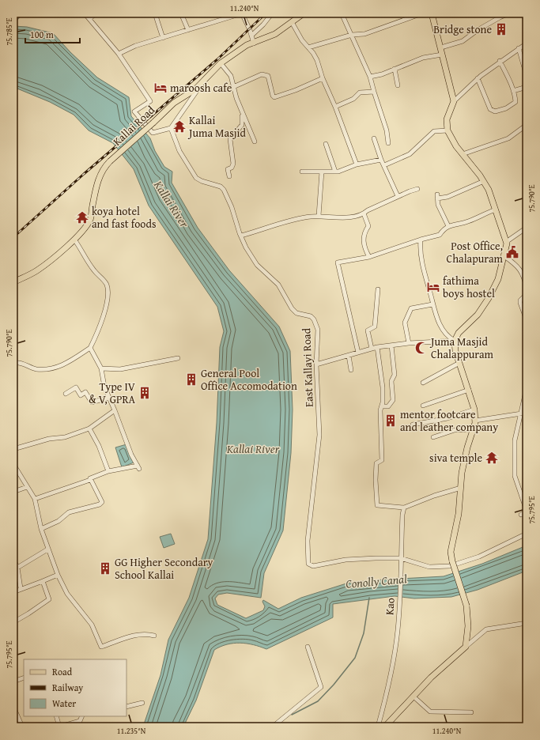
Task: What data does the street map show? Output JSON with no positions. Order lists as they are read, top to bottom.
{
  "streets": {
    "main road": ["Kallai Road"],
    "street": ["East Kallayi Road", "Kao"]
  },
  "crossings": [
    ["East Kallayi Road", "Kao"]
  ],
  "water": ["Kallai River", "Conolly Canal"],
  "places": {
    "building": [
      "Bridge stone",
      "General Pool Office Accomodation",
      "Type IV & V, GPRA",
      "mentor footcare and leather company",
      "GG Higher Secondary School Kallai"
    ],
    "hotel": ["maroosh cafe", "fathima boys hostel"],
    "temple": ["Kallai Juma Masjid", "koya hotel and fast foods", "siva temple"],
    "public building": ["Post Office, Chalapuram"],
    "mosque": ["Juma Masjid Chalappuram"]
  },
  "legend": ["Road", "Railway", "Water"],
  "scale_bar": "100 m",
  "coordinates": [
    "11.240°N",
    "75.785°E",
    "75.790°E",
    "75.795°E",
    "11.235°N"
  ]
}
